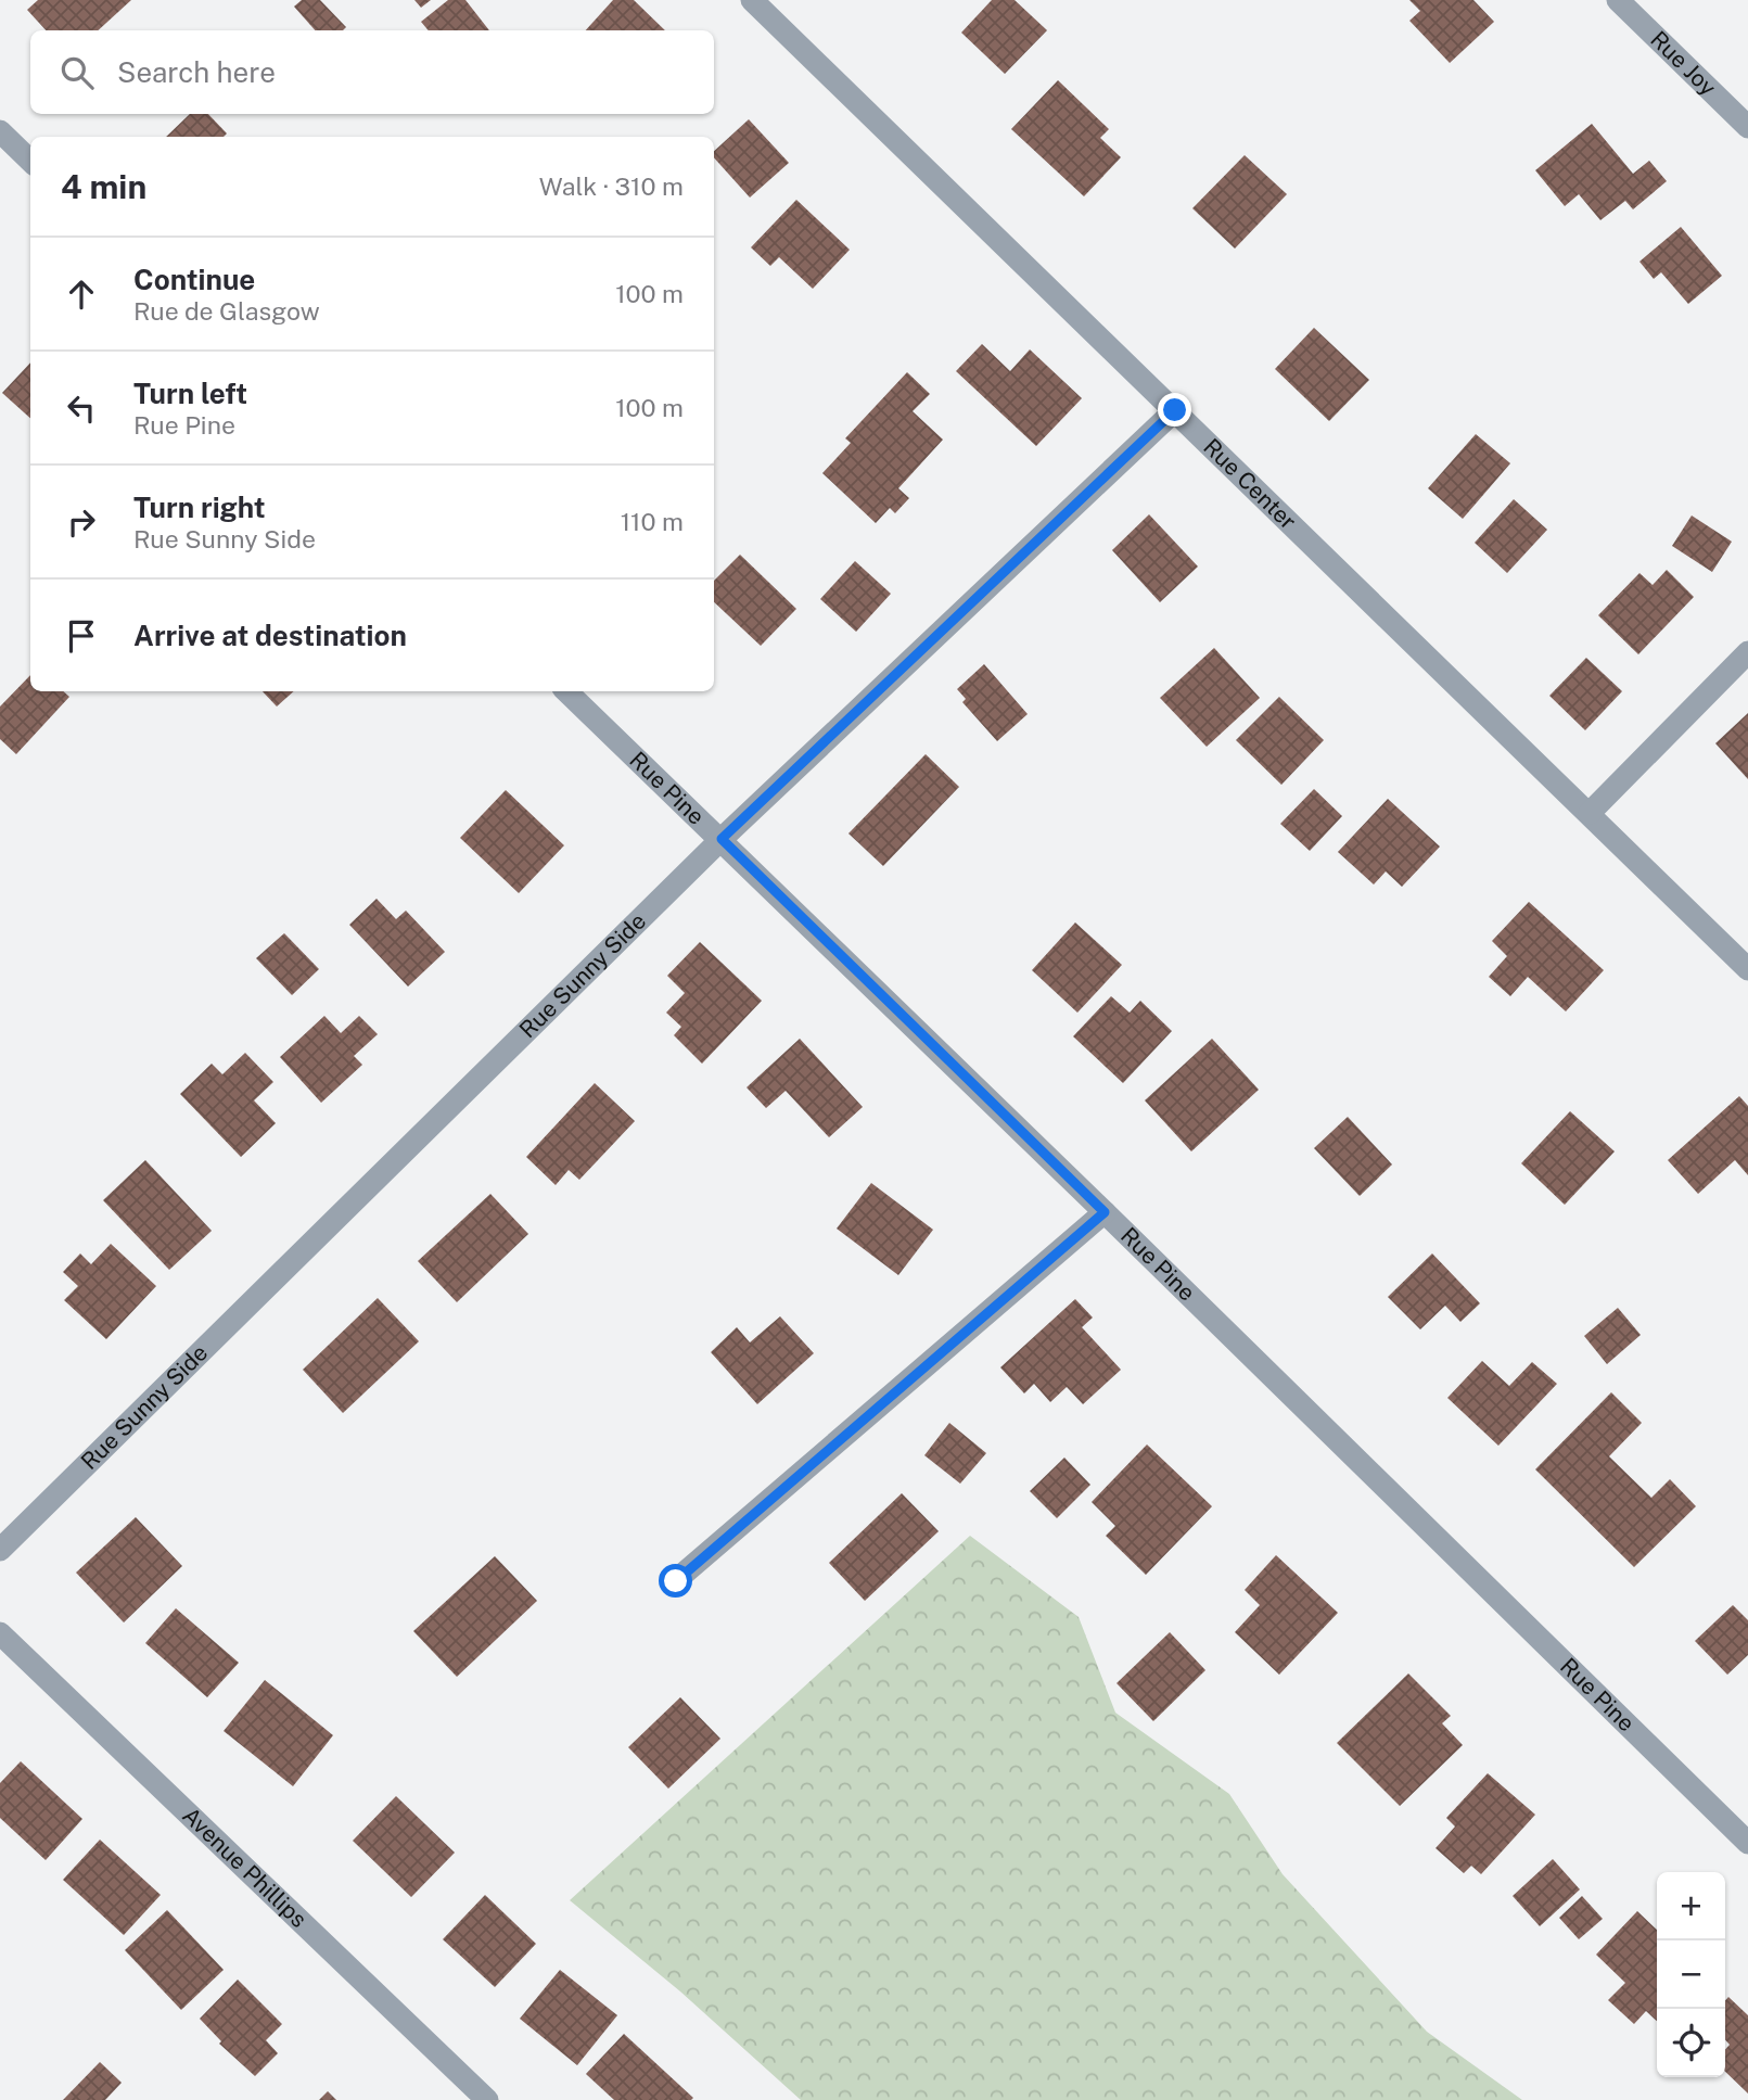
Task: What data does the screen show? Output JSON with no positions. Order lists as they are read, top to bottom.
{
  "streets": {
    "street": [
      "Rue Joy",
      "Rue Center",
      "Rue Pine",
      "Rue Sunny Side",
      "Avenue Phillips"
    ]
  },
  "crossings": [
    ["Rue Center", "Rue Sunny Side"],
    ["Rue Pine", "Rue Sunny Side"]
  ],
  "page": {
    "search": "Search here",
    "heading": ["4 min", "Walk · 310 m"],
    "list": [
      ["Continue", "Rue de Glasgow", "100 m"],
      ["Turn left", "Rue Pine", "100 m"],
      ["Turn right", "Rue Sunny Side", "110 m"],
      "Arrive at destination"
    ],
    "map_buttons": ["+", "−"]
  }
}
